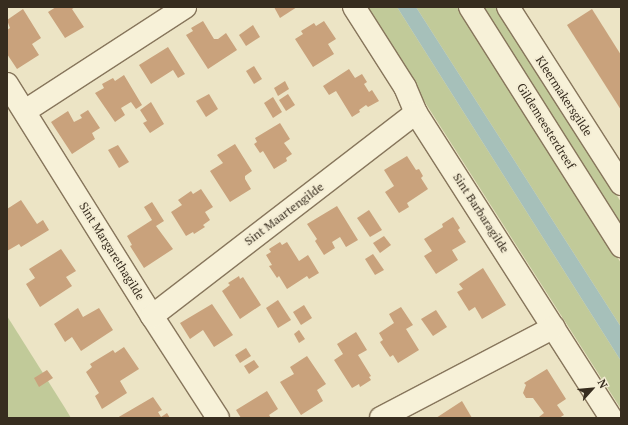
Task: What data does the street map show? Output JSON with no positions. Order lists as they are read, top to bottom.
{
  "streets": {
    "street": [
      "Kleermakersgilde",
      "Gildemeesterdreef",
      "Sint Barbaragilde",
      "Sint Maartengilde",
      "Sint Margarethagilde"
    ]
  },
  "crossings": [
    ["Sint Barbaragilde", "Sint Maartengilde"],
    ["Sint Maartengilde", "Sint Margarethagilde"]
  ],
  "north": "top right"
}
